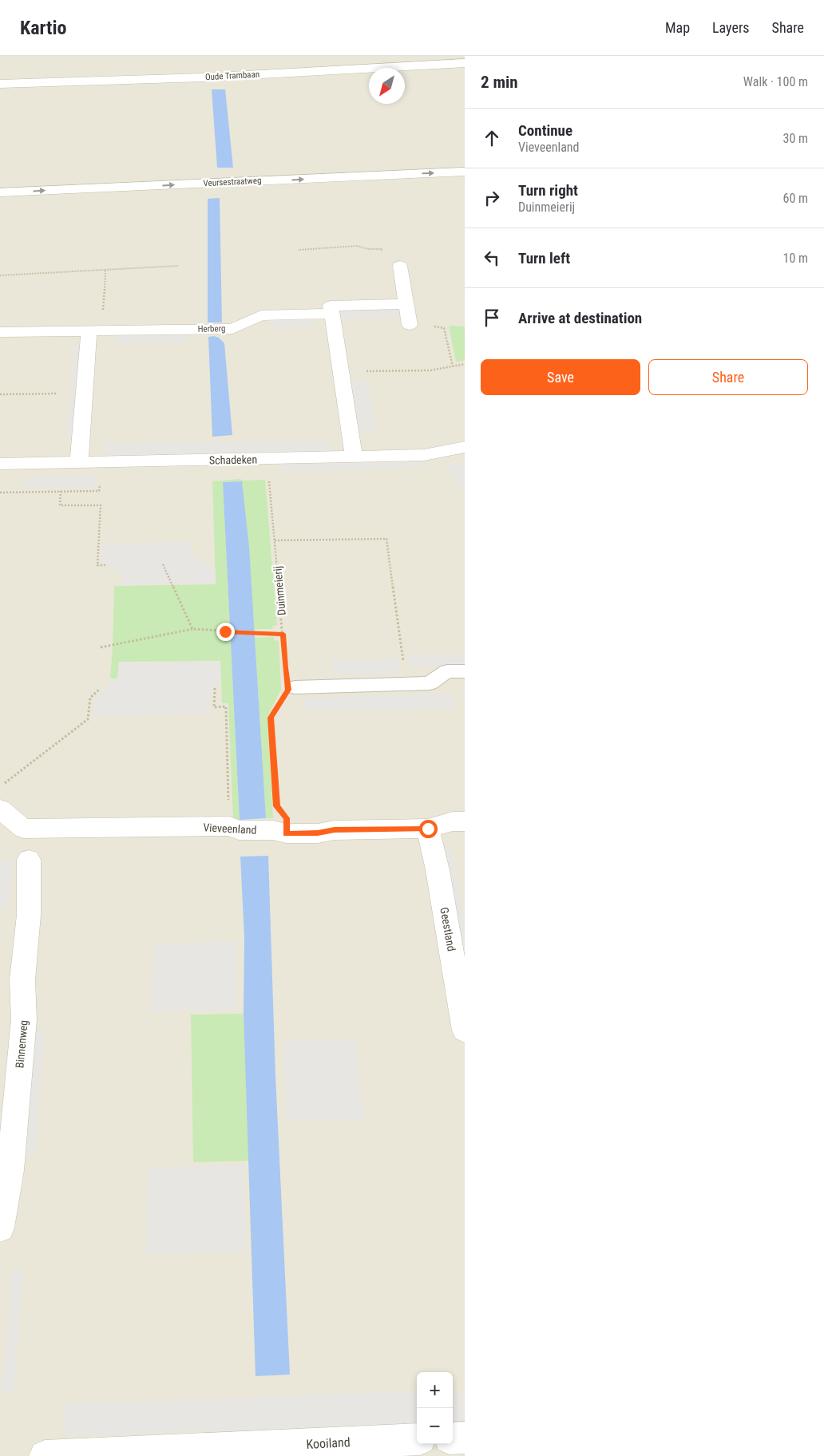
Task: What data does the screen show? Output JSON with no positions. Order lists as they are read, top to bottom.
{
  "streets": {
    "street": [
      "Oude Trambaan",
      "Veursestraatweg",
      "Herberg",
      "Schadeken",
      "Vieveenland",
      "Geestland",
      "Binnenweg",
      "Kooiland"
    ],
    "path": ["Duinmeierij"]
  },
  "crossings": [
    ["Schadeken", "Duinmeierij"],
    ["Vieveenland", "Geestland"]
  ],
  "one_way": ["Veursestraatweg"],
  "north": "bottom left",
  "page": {
    "header": "Kartio",
    "nav": ["Map", "Layers", "Share"],
    "heading": ["2 min", "Walk · 100 m"],
    "list": [
      ["Continue", "Vieveenland", "30 m"],
      ["Turn right", "Duinmeierij", "60 m"],
      ["Turn left", "10 m"],
      "Arrive at destination"
    ],
    "buttons": ["Save", "Share"],
    "map_buttons": ["+", "−"]
  }
}
